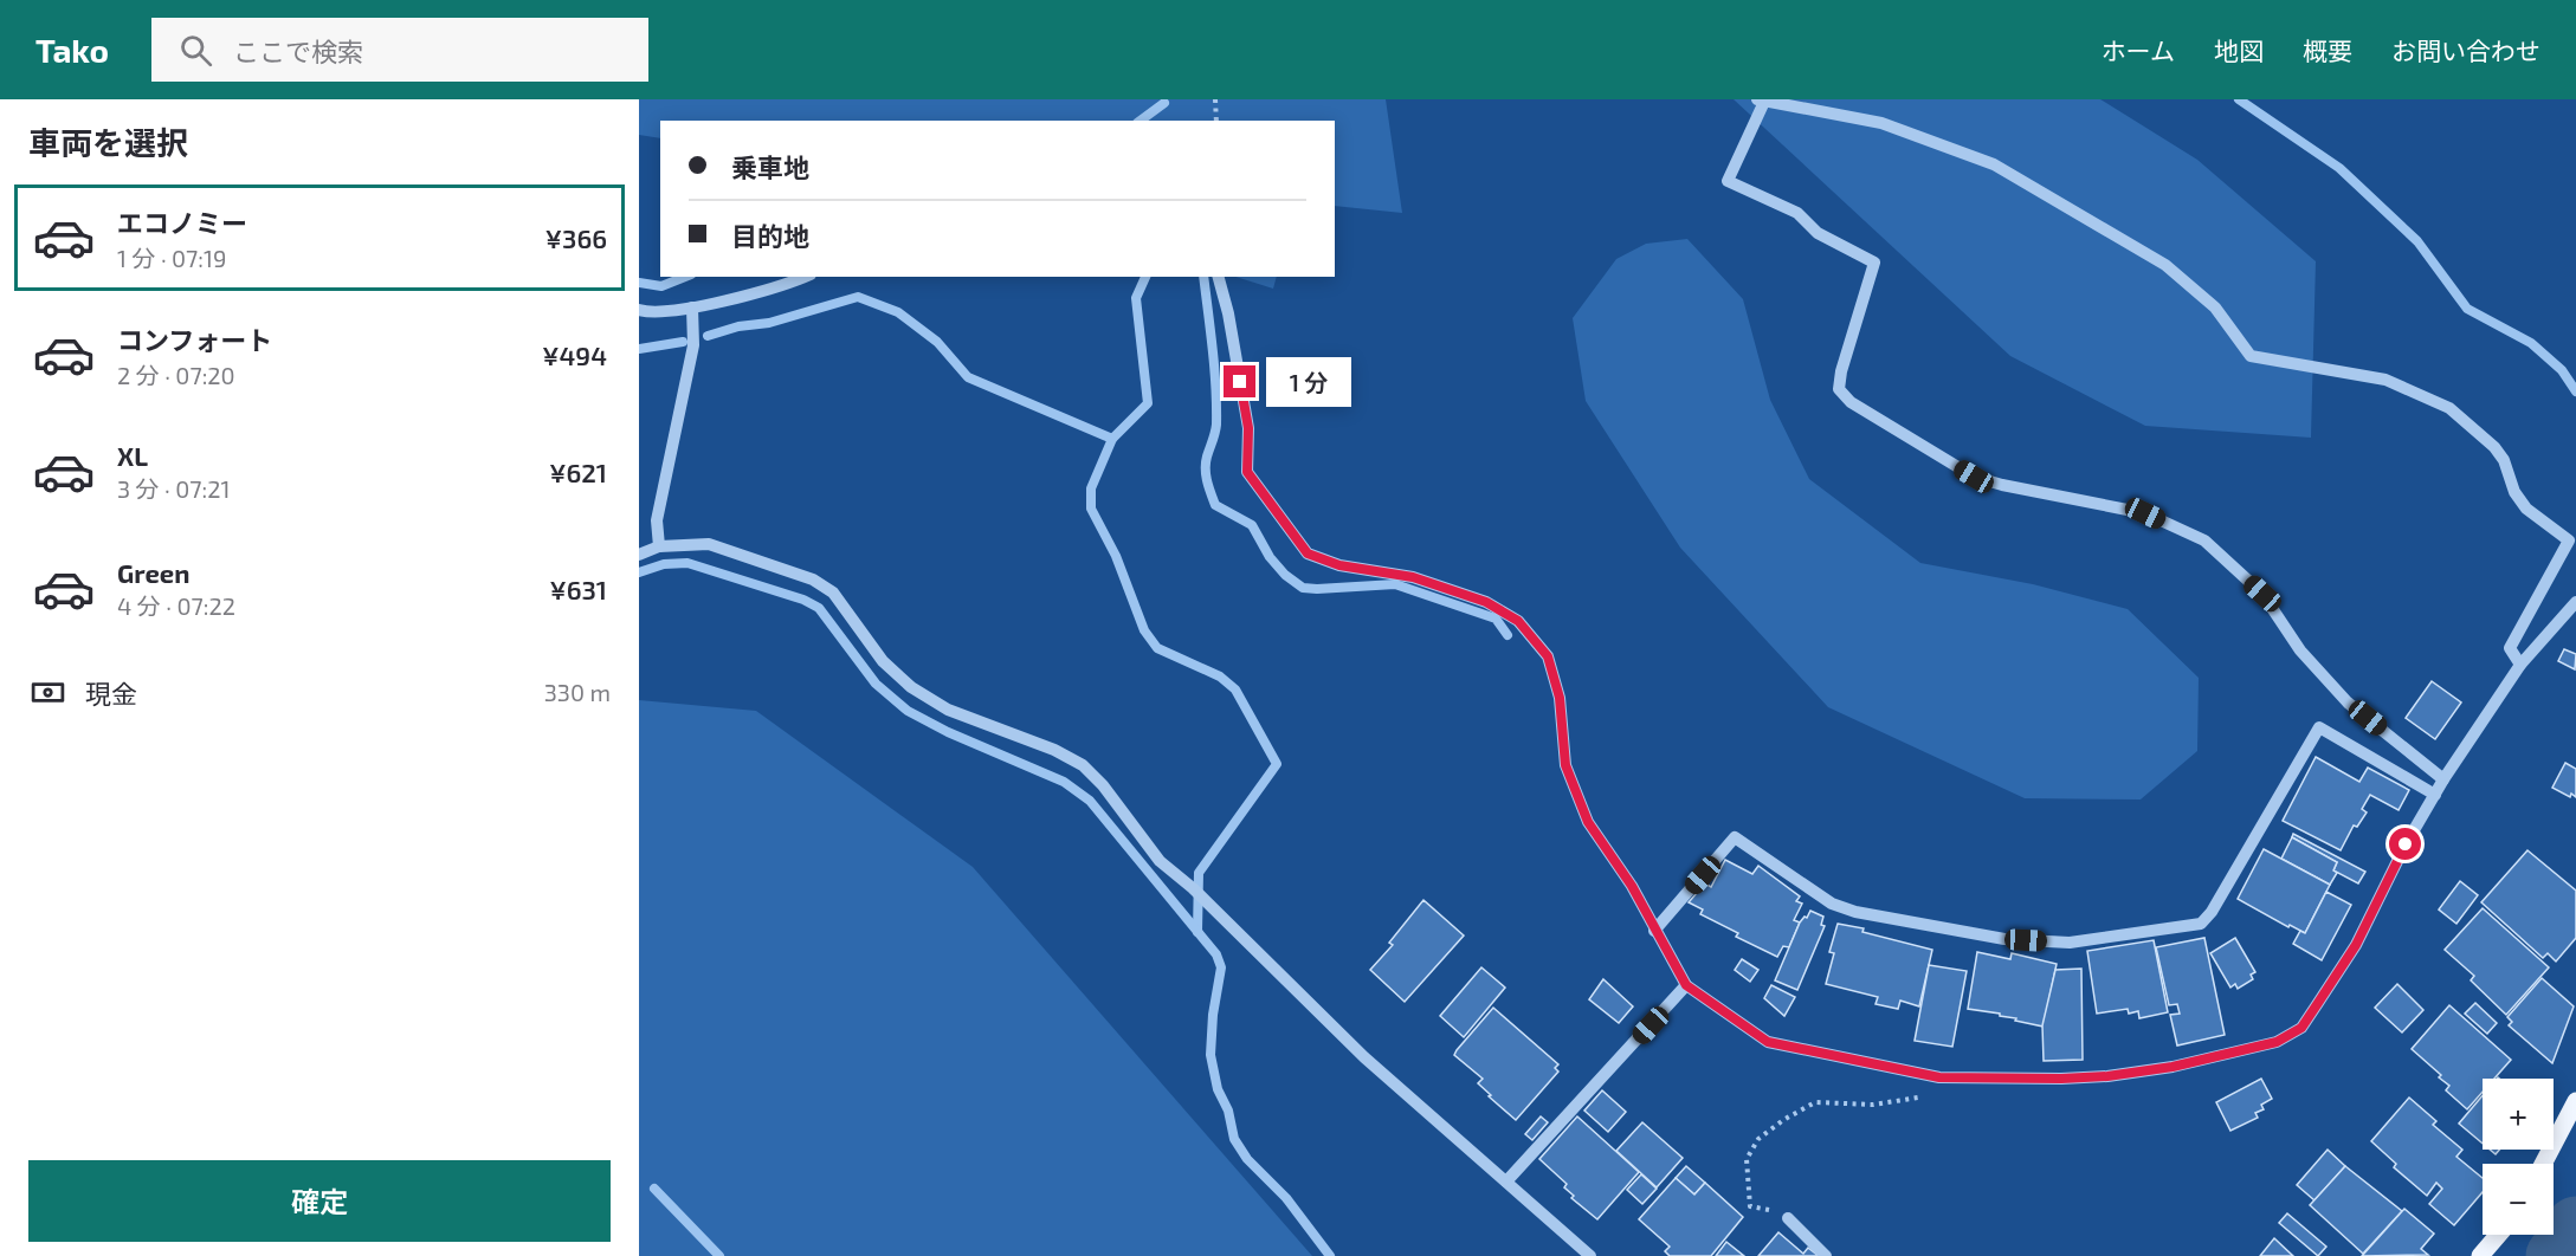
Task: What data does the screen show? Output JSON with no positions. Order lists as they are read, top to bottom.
{
  "page": {
    "header": "Tako",
    "search": "ここで検索",
    "nav": [
      "ホーム",
      "地図",
      "概要",
      "お問い合わせ"
    ],
    "heading": "車両を選択",
    "banner": ["乗車地", "目的地"],
    "list": [
      {
        "name": "エコノミー",
        "note": "1 分 · 07:19",
        "value": "¥366"
      },
      {
        "name": "コンフォート",
        "note": "2 分 · 07:20",
        "value": "¥494"
      },
      {
        "name": "XL",
        "note": "3 分 · 07:21",
        "value": "¥621"
      },
      {
        "name": "Green",
        "note": "4 分 · 07:22",
        "value": "¥631"
      }
    ],
    "bubble": "1 分",
    "pay": ["現金", "330 m"],
    "map_buttons": ["+", "−"],
    "buttons": "確定"
  }
}
